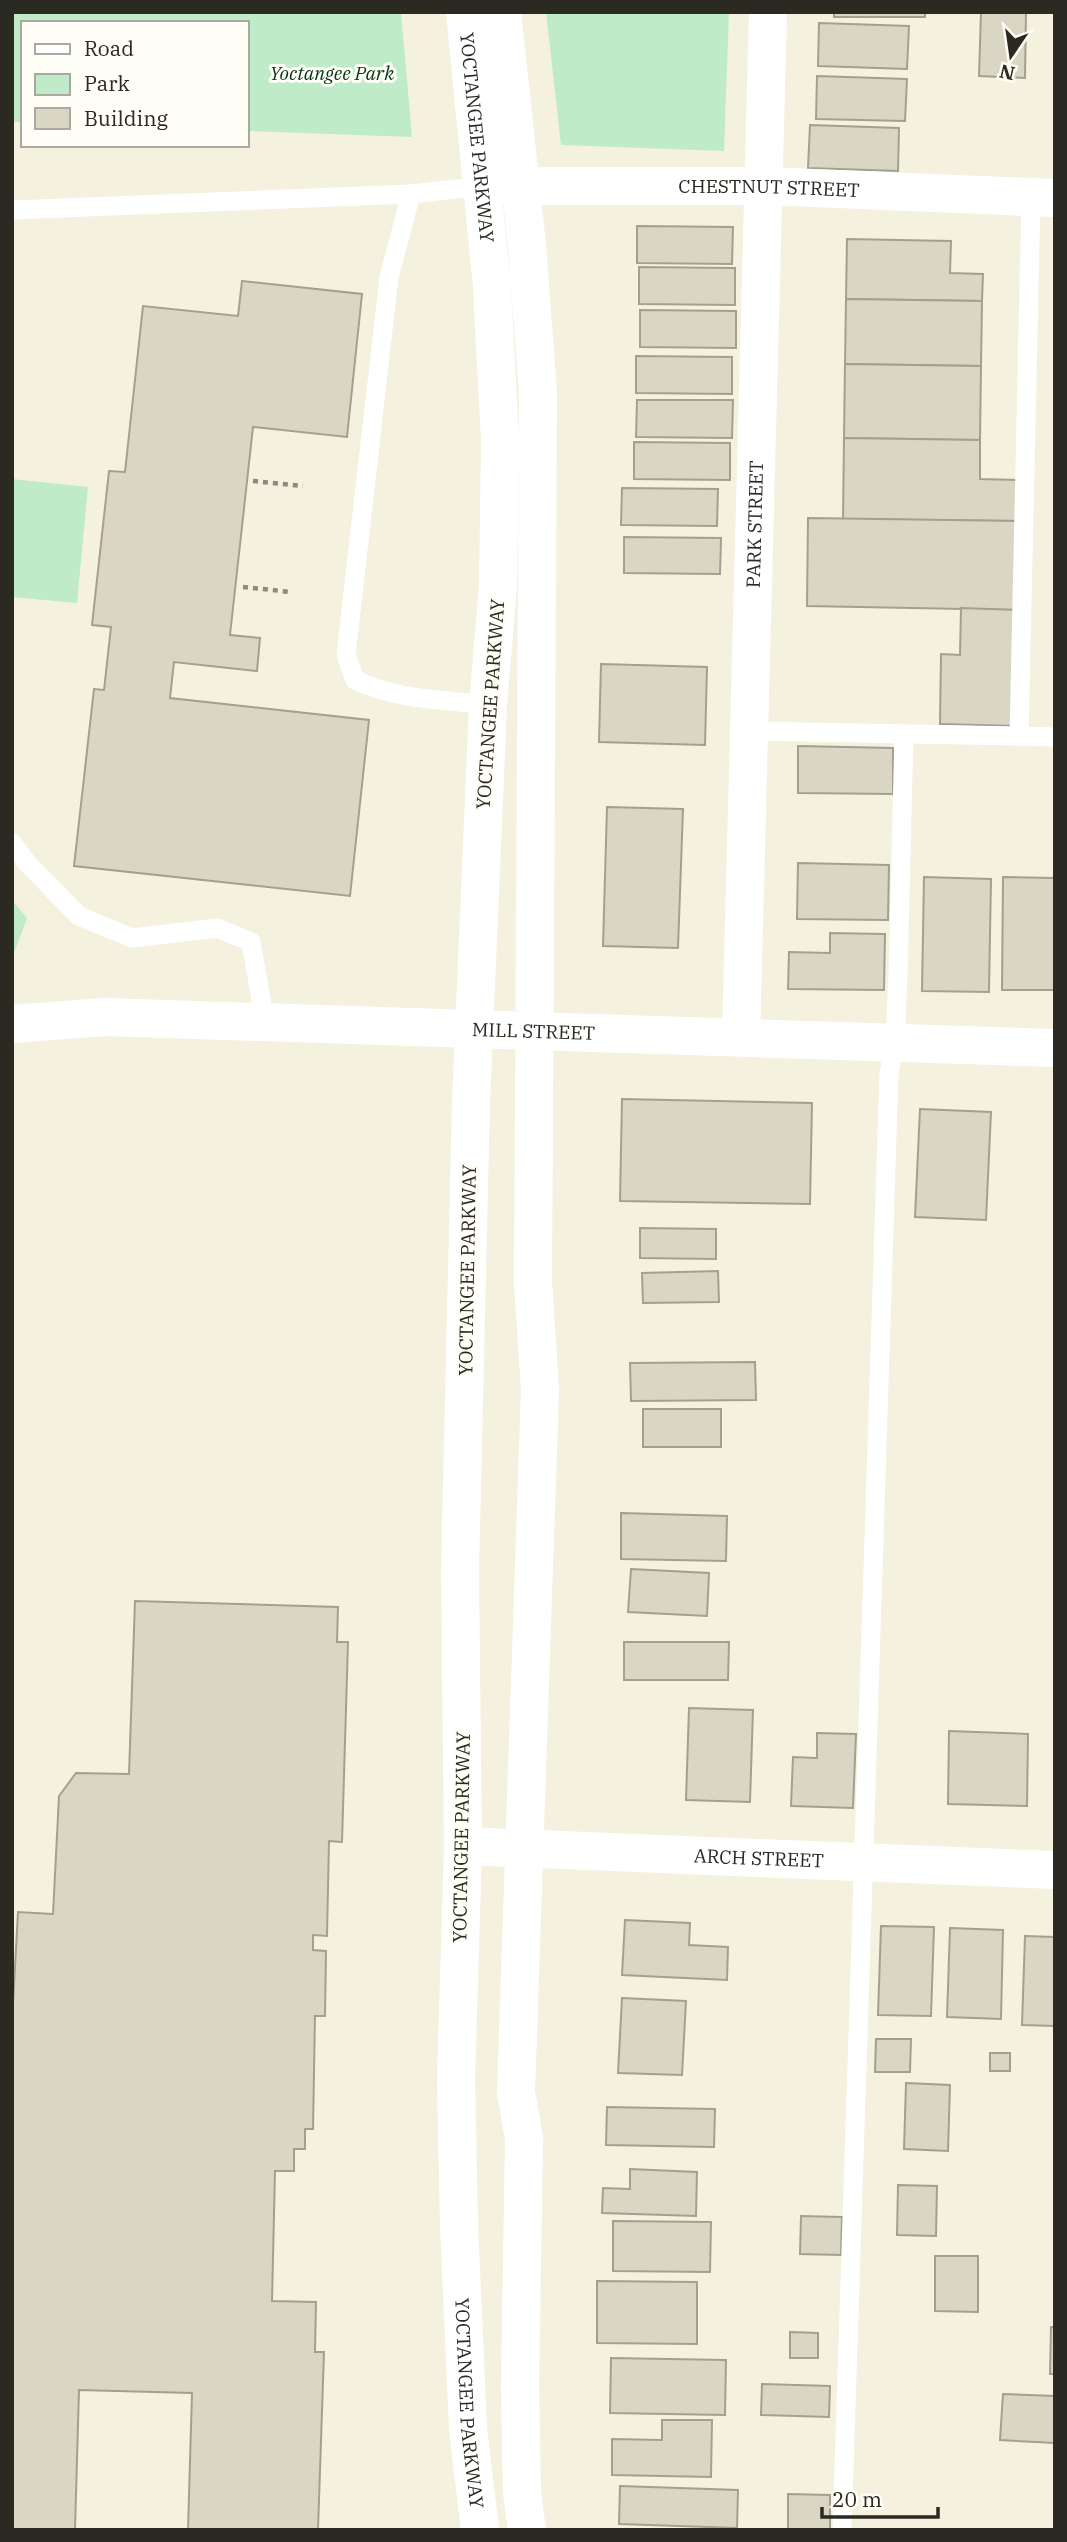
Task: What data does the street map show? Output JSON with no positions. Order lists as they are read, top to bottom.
{
  "streets": {
    "street": [
      "YOCTANGEE PARKWAY",
      "CHESTNUT STREET",
      "PARK STREET",
      "MILL STREET",
      "ARCH STREET"
    ]
  },
  "crossings": [
    ["YOCTANGEE PARKWAY", "CHESTNUT STREET"],
    ["YOCTANGEE PARKWAY", "MILL STREET"],
    ["YOCTANGEE PARKWAY", "ARCH STREET"],
    ["CHESTNUT STREET", "PARK STREET"],
    ["PARK STREET", "MILL STREET"]
  ],
  "parks": ["Yoctangee Park"],
  "legend": ["Road", "Park", "Building"],
  "scale_bar": "20 m",
  "north": "bottom"
}
